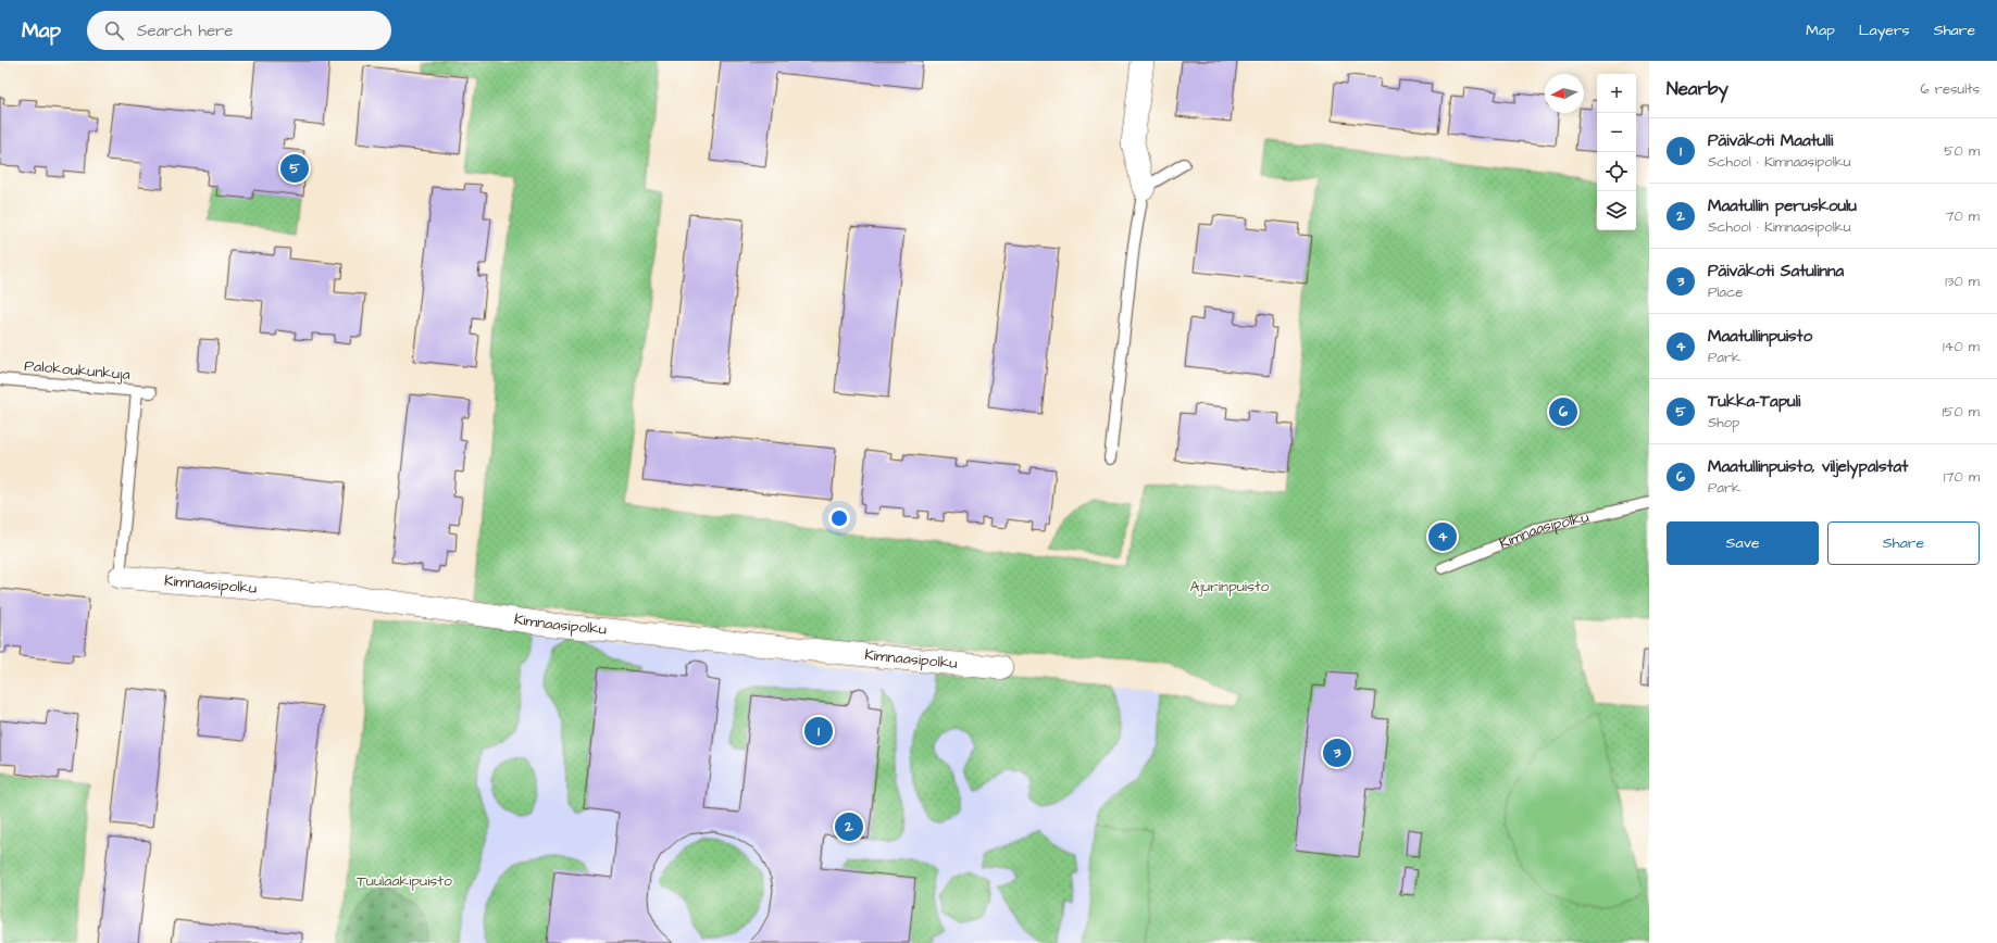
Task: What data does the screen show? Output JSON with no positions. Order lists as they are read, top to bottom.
{
  "streets": {
    "street": ["Kimnaasipolku"],
    "lane": ["Palokoukunkuja"]
  },
  "parks": ["Ajurinpuisto", "Tuulaakipuisto"],
  "north": "left",
  "page": {
    "header": "Map",
    "search": "Search here",
    "nav": ["Map", "Layers", "Share"],
    "heading": ["Nearby", "6 results"],
    "map_buttons": ["+", "−"],
    "list": [
      {
        "mark": "1",
        "name": "Päiväkoti Maatulli",
        "note": "School · Kimnaasipolku",
        "value": "50 m"
      },
      {
        "mark": "2",
        "name": "Maatullin peruskoulu",
        "note": "School · Kimnaasipolku",
        "value": "70 m"
      },
      {
        "mark": "3",
        "name": "Päiväkoti Satulinna",
        "note": "Place",
        "value": "130 m"
      },
      {
        "mark": "4",
        "name": "Maatullinpuisto",
        "note": "Park",
        "value": "140 m"
      },
      {
        "mark": "5",
        "name": "Tukka-Tapuli",
        "note": "Shop",
        "value": "150 m"
      },
      {
        "mark": "6",
        "name": "Maatullinpuisto, viljelypalstat",
        "note": "Park",
        "value": "170 m"
      }
    ],
    "pins": [
      "5",
      "6",
      "4",
      "1",
      "3",
      "2"
    ],
    "buttons": ["Save", "Share"]
  }
}
